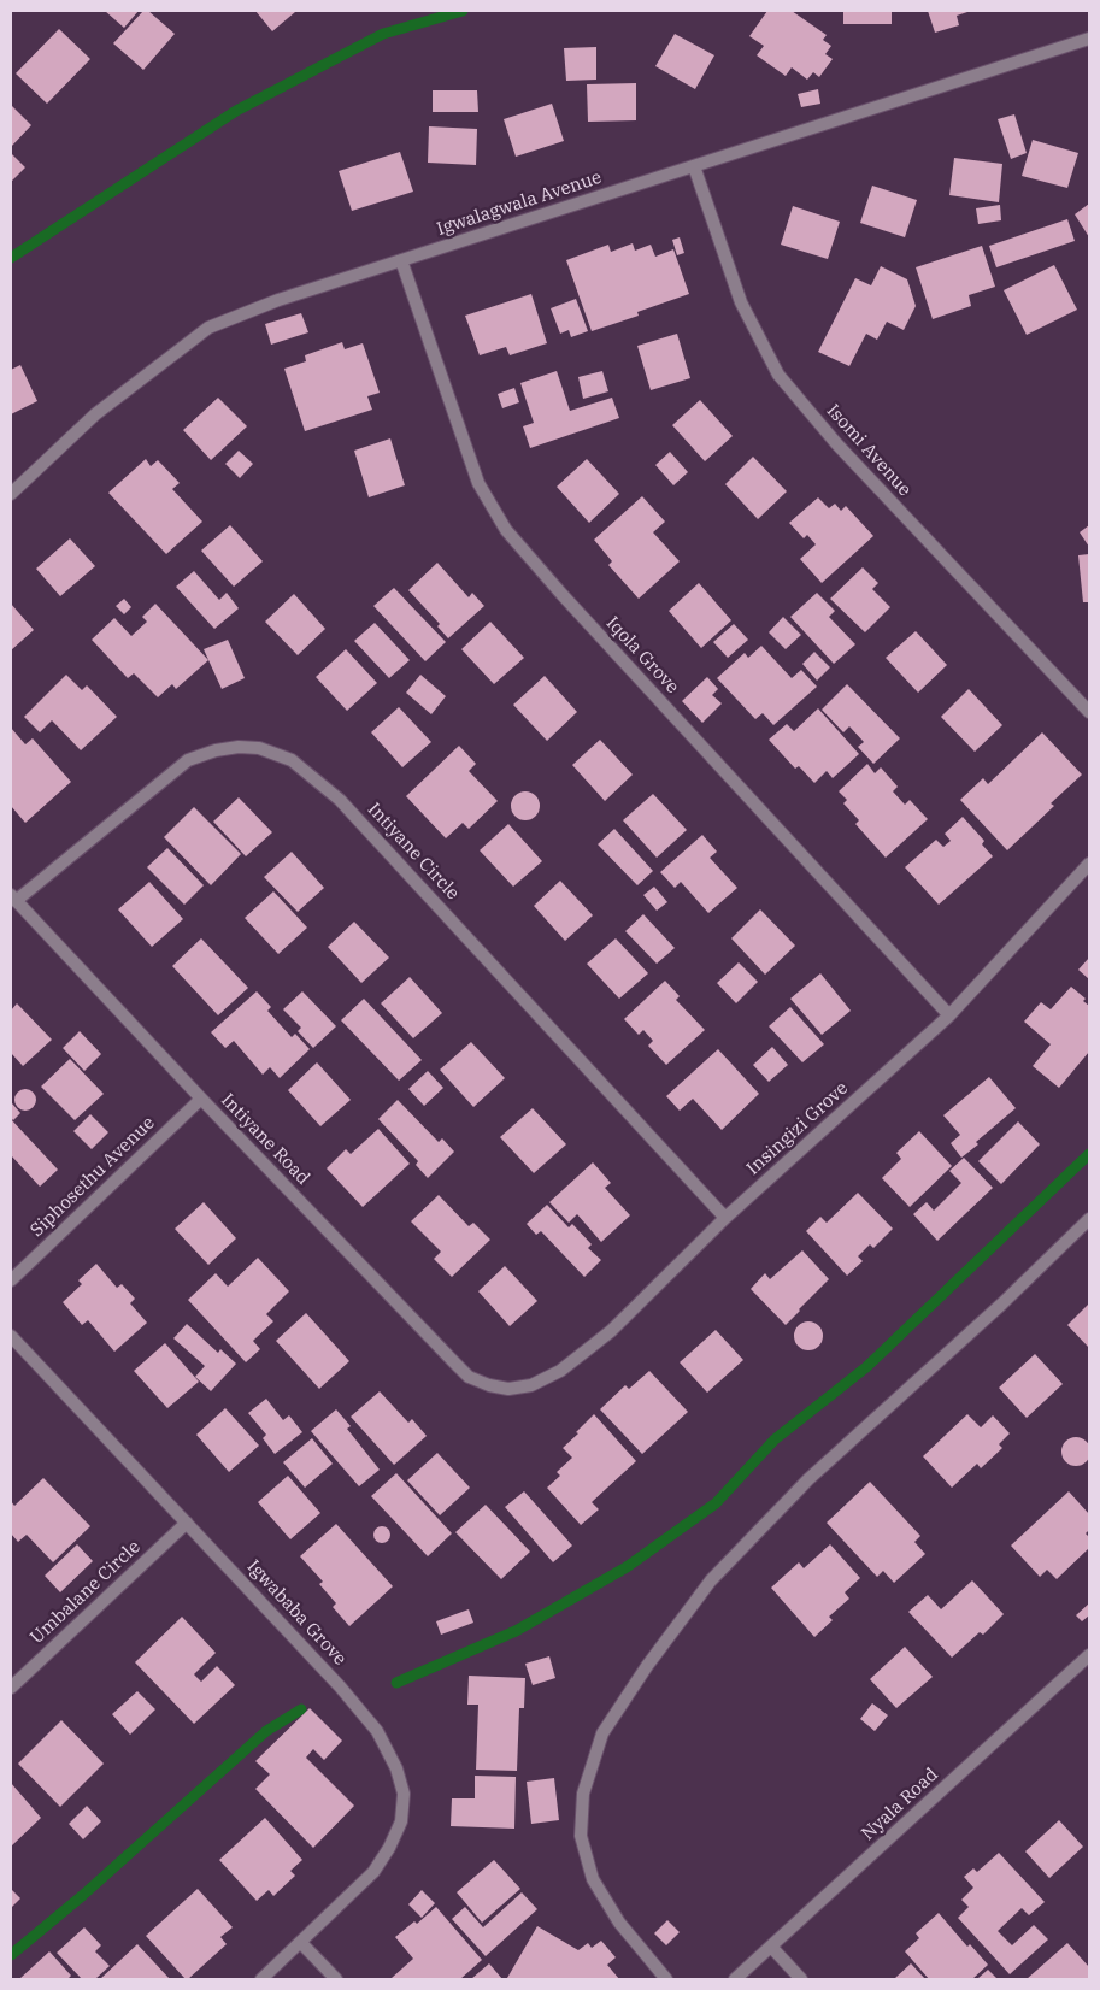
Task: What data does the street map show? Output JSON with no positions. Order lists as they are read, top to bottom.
{
  "streets": {
    "street": [
      "Igwalagwala Avenue",
      "Isomi Avenue",
      "Iqola Grove",
      "Intiyane Circle",
      "Insingizi Grove",
      "Intiyane Road",
      "Siphosethu Avenue",
      "Umbalane Circle",
      "Igwababa Grove",
      "Nyala Road"
    ]
  },
  "crossings": [
    ["Igwalagwala Avenue", "Isomi Avenue"],
    ["Igwalagwala Avenue", "Iqola Grove"],
    ["Iqola Grove", "Insingizi Grove"],
    ["Intiyane Circle", "Insingizi Grove"],
    ["Intiyane Circle", "Intiyane Road"],
    ["Insingizi Grove", "Intiyane Road"],
    ["Intiyane Road", "Siphosethu Avenue"],
    ["Umbalane Circle", "Igwababa Grove"]
  ]
}
